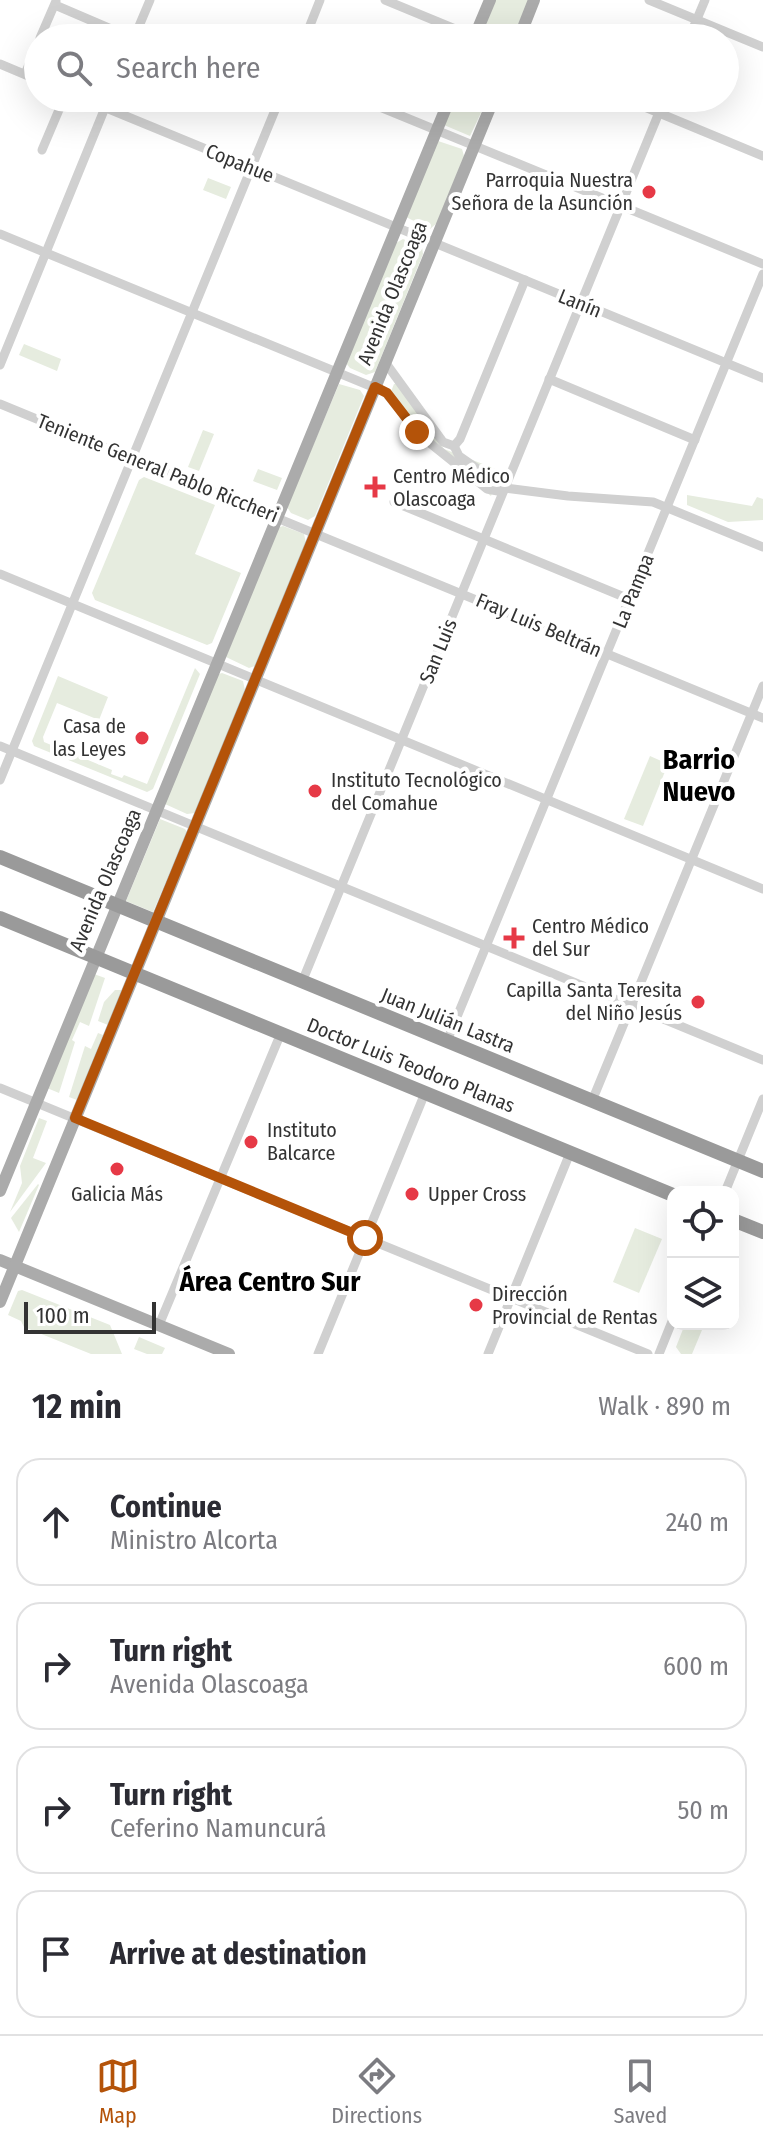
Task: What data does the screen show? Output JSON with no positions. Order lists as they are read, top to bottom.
{
  "streets": {
    "highway": ["Juan Julián Lastra", "Doctor Luis Teodoro Planas"],
    "main road": ["Avenida Olascoaga"],
    "street": [
      "Copahue",
      "Lanín",
      "Teniente General Pablo Riccheri",
      "La Pampa",
      "Fray Luis Beltrán",
      "San Luis"
    ]
  },
  "crossings": [
    ["Copahue", "Avenida Olascoaga"],
    ["Copahue", "Lanín"],
    ["Avenida Olascoaga", "Lanín"],
    ["Avenida Olascoaga", "Teniente General Pablo Riccheri"],
    ["Avenida Olascoaga", "Fray Luis Beltrán"],
    ["Avenida Olascoaga", "Juan Julián Lastra"],
    ["Avenida Olascoaga", "Doctor Luis Teodoro Planas"],
    ["Lanín", "La Pampa"],
    ["Lanín", "San Luis"],
    ["Teniente General Pablo Riccheri", "Fray Luis Beltrán"],
    ["La Pampa", "Fray Luis Beltrán"],
    ["La Pampa", "Juan Julián Lastra"],
    ["Fray Luis Beltrán", "San Luis"],
    ["San Luis", "Juan Julián Lastra"]
  ],
  "districts": ["Barrio Nuevo", "Área Centro Sur"],
  "places": {
    "other": [
      "Parroquia Nuestra Señora de la Asunción",
      "Casa de las Leyes",
      "Instituto Tecnológico del Comahue",
      "Capilla Santa Teresita del Niño Jesús",
      "Instituto Balcarce",
      "Galicia Más",
      "Upper Cross",
      "Dirección Provincial de Rentas"
    ],
    "health": ["Centro Médico Olascoaga", "Centro Médico del Sur"]
  },
  "scale_bar": "100 m",
  "page": {
    "search": "Search here",
    "scale": "100 m",
    "heading": ["12 min", "Walk · 890 m"],
    "list": [
      ["Continue", "Ministro Alcorta", "240 m"],
      ["Turn right", "Avenida Olascoaga", "600 m"],
      ["Turn right", "Ceferino Namuncurá", "50 m"],
      "Arrive at destination"
    ],
    "nav": ["Map", "Directions", "Saved"]
  }
}
